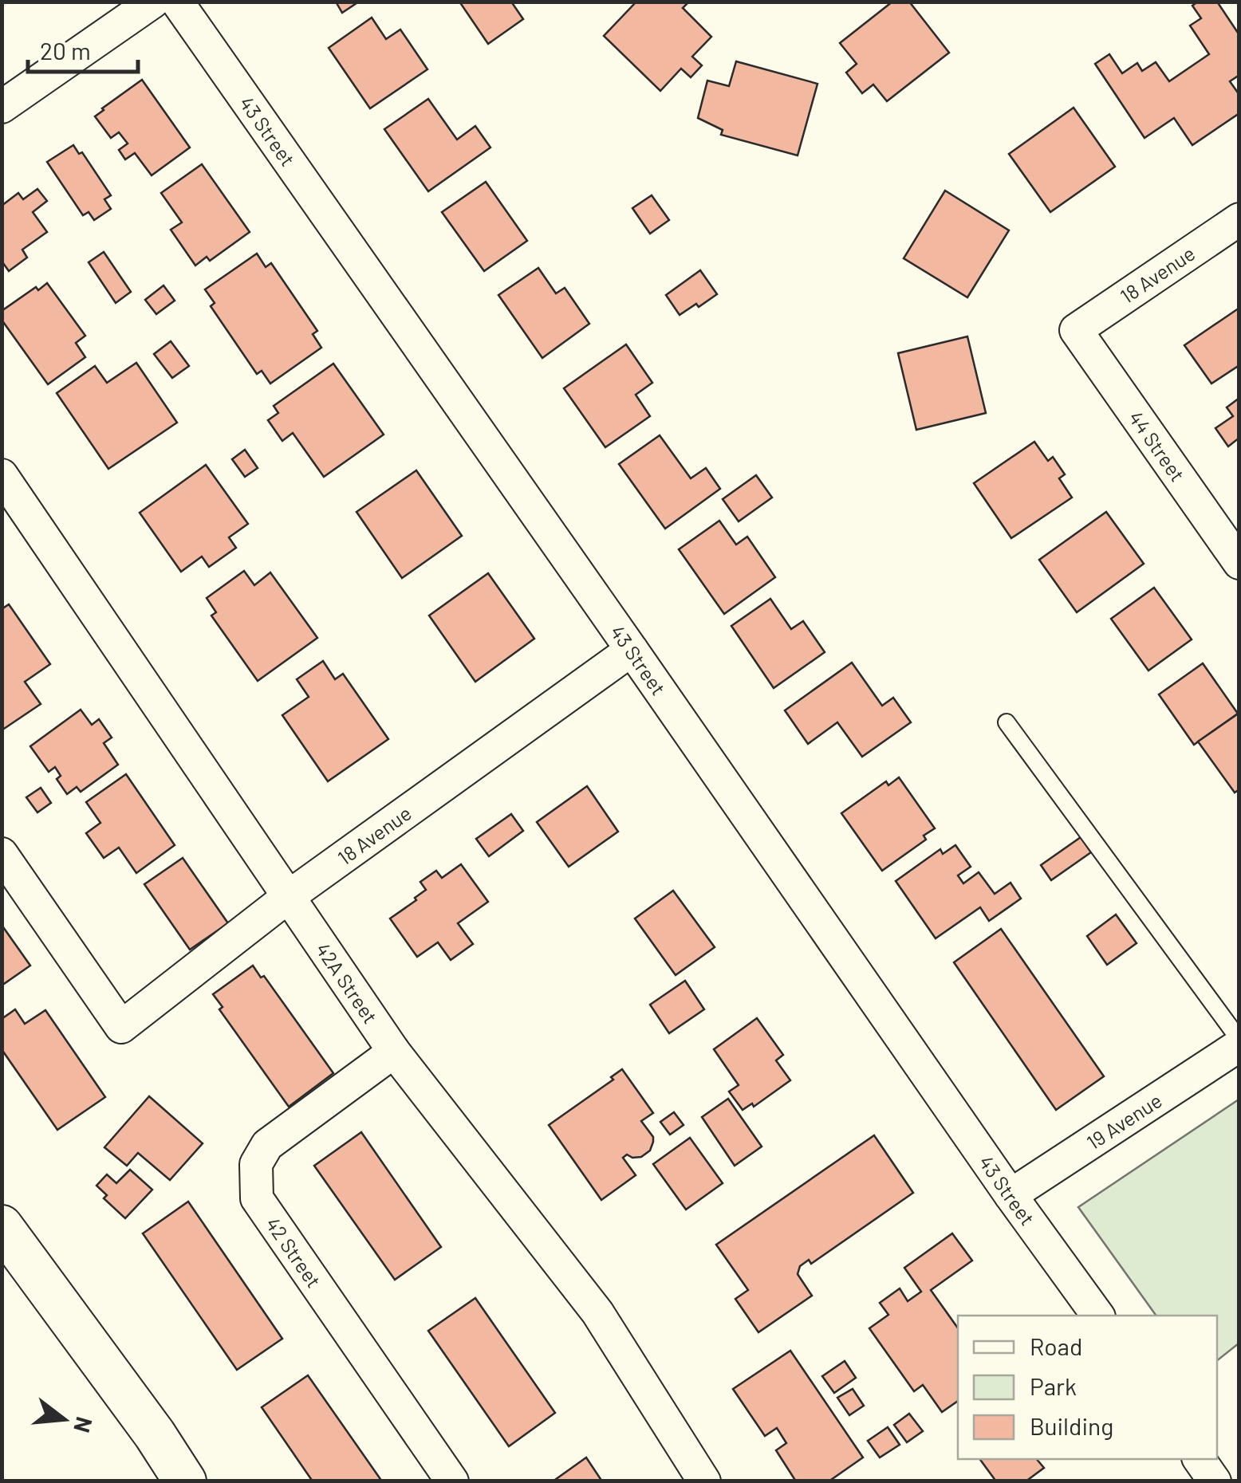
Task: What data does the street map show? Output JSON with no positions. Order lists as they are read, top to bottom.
{
  "streets": {
    "street": [
      "43 Street",
      "18 Avenue",
      "44 Street",
      "42A Street",
      "19 Avenue",
      "42 Street"
    ]
  },
  "crossings": [
    ["43 Street", "18 Avenue"],
    ["43 Street", "19 Avenue"],
    ["18 Avenue", "44 Street"],
    ["18 Avenue", "42A Street"],
    ["42A Street", "42 Street"]
  ],
  "legend": ["Road", "Park", "Building"],
  "scale_bar": "20 m",
  "north": "right"
}
